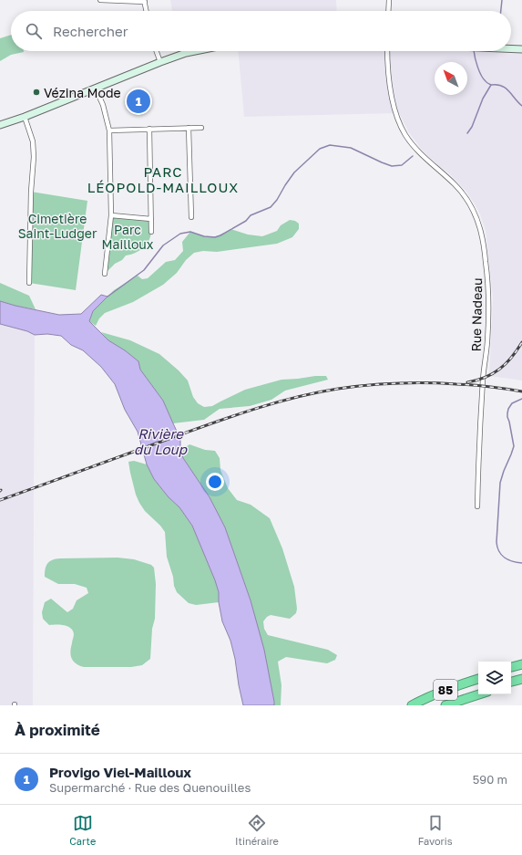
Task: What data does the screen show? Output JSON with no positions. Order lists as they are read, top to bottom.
{
  "streets": {
    "highway": ["85"],
    "street": ["Rue Nadeau"]
  },
  "districts": ["PARC LÉOPOLD-MAILLOUX"],
  "water": ["Rivière du Loup"],
  "parks": ["Cimetière Saint-Ludger", "Parc Mailloux"],
  "places": ["Vézina Mode"],
  "north": "top left",
  "page": {
    "search": "Rechercher",
    "pins": "1",
    "heading": "À proximité",
    "list": [
      {
        "mark": "1",
        "name": "Provigo Viel-Mailloux",
        "note": "Supermarché · Rue des Quenouilles",
        "value": "590 m"
      }
    ],
    "nav": ["Carte", "Itinéraire", "Favoris"]
  }
}
